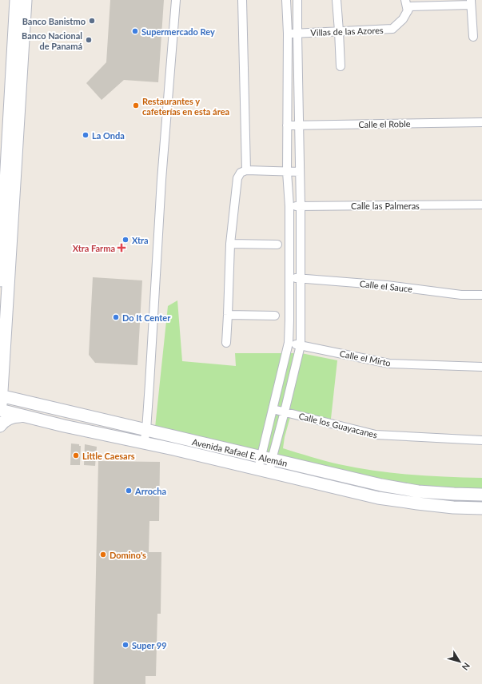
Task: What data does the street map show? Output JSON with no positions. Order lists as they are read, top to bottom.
{
  "streets": {
    "main road": ["Avenida Rafael E. Alemán"],
    "street": [
      "Villas de las Azores",
      "Calle el Roble",
      "Calle las Palmeras",
      "Calle el Sauce",
      "Calle el Mirto",
      "Calle los Guayacanes"
    ]
  },
  "places": {
    "other": [
      "Banco Banistmo",
      "Supermercado Rey",
      "Banco Nacional de Panamá",
      "Restaurantes y cafeterías en esta área",
      "La Onda",
      "Xtra",
      "Do It Center",
      "Little Caesars",
      "Arrocha",
      "Domino's",
      "Super 99"
    ],
    "health": ["Xtra Farma"]
  },
  "north": "bottom right"
}
